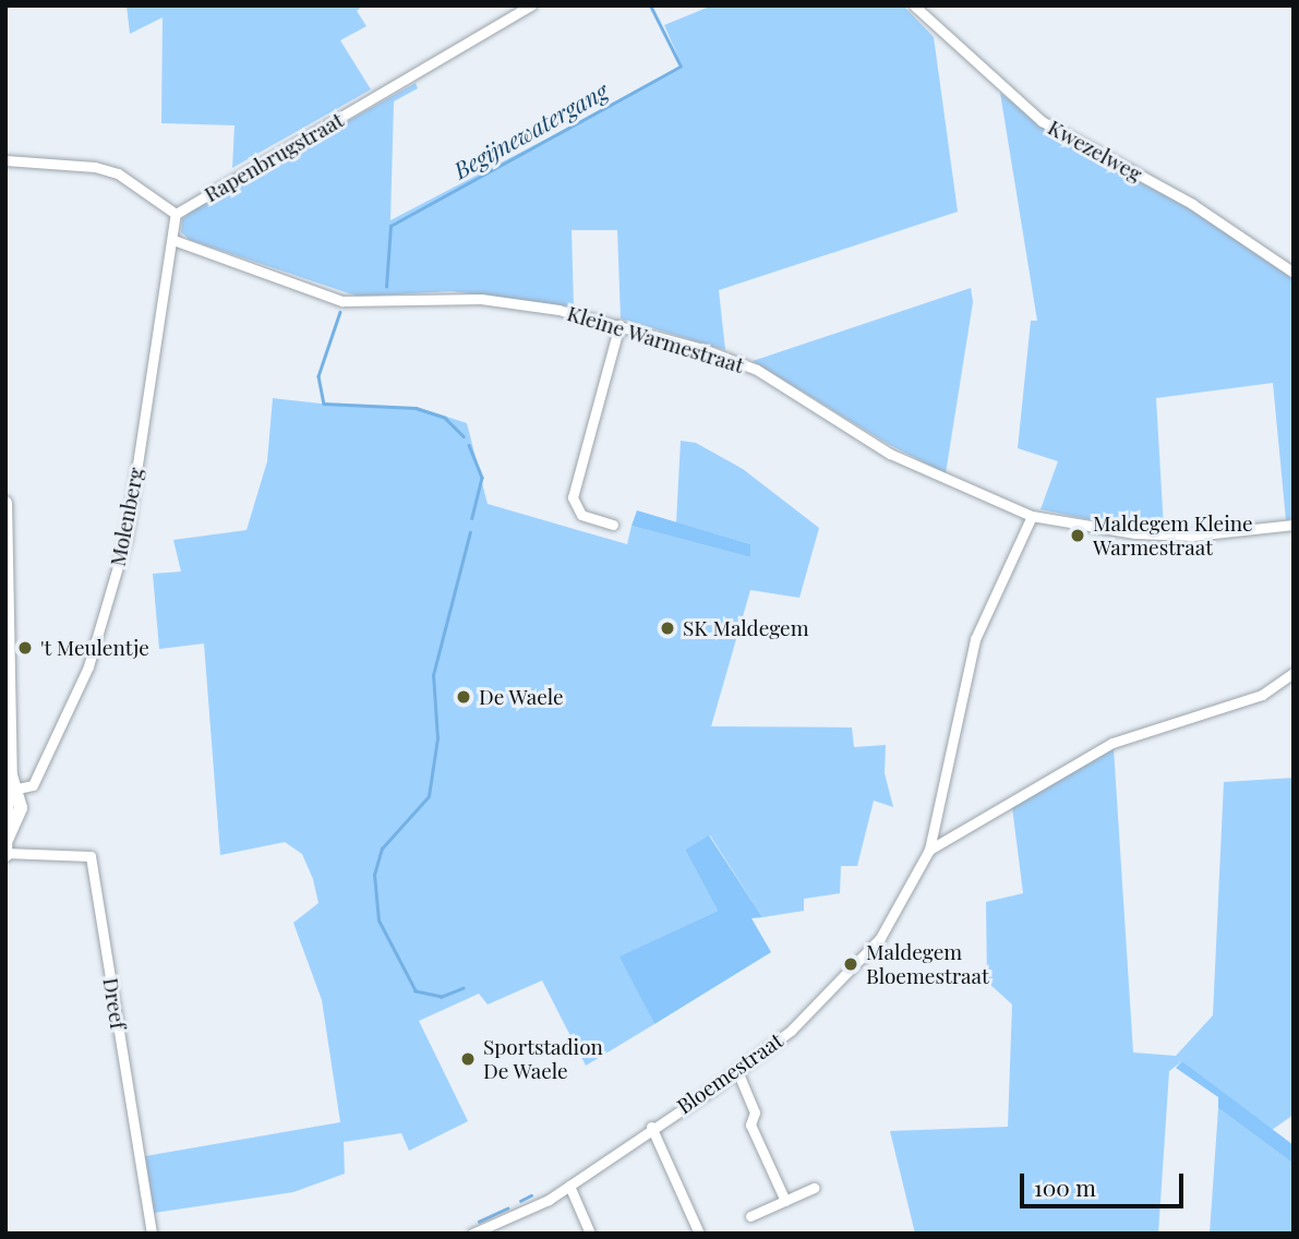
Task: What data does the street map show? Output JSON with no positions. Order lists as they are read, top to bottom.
{
  "streets": {
    "street": [
      "Kwezelweg",
      "Rapenbrugstraat",
      "Kleine Warmestraat",
      "Molenberg",
      "Dreef",
      "Bloemestraat"
    ]
  },
  "crossings": [
    ["Rapenbrugstraat", "Molenberg"],
    ["Kleine Warmestraat", "Molenberg"],
    ["Kleine Warmestraat", "Bloemestraat"]
  ],
  "water": ["Begijnewatergang"],
  "places": [
    "Maldegem Kleine Warmestraat",
    "SK Maldegem",
    "'t Meulentje",
    "De Waele",
    "Maldegem Bloemestraat",
    "Sportstadion De Waele"
  ],
  "scale_bar": "100 m"
}
